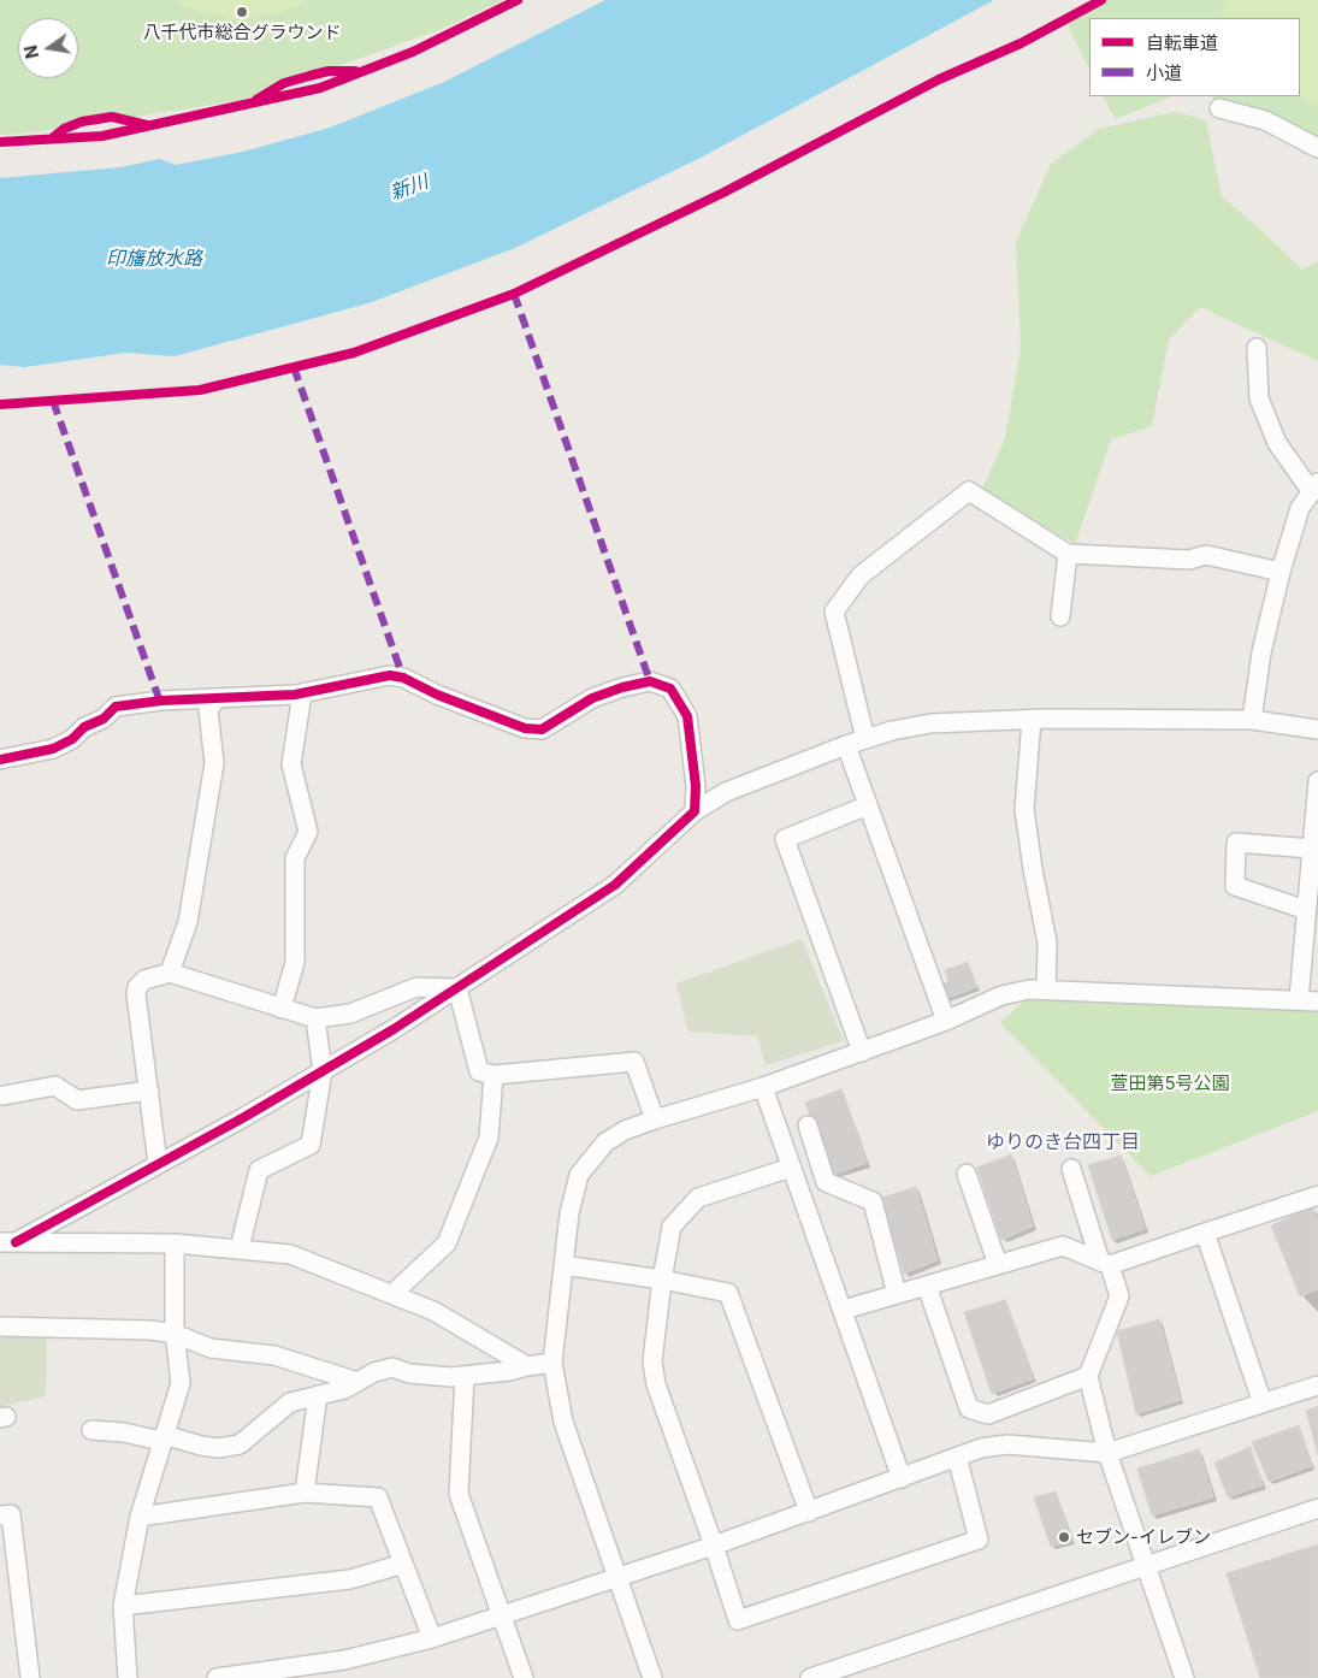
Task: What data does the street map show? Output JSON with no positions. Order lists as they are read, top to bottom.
{
  "districts": ["ゆりのき台四丁目"],
  "water": ["新川", "印旛放水路"],
  "parks": ["萱田第5号公園"],
  "places": ["八千代市総合グラウンド", "セブン-イレブン"],
  "legend": ["自転車道", "小道"],
  "north": "left"
}
